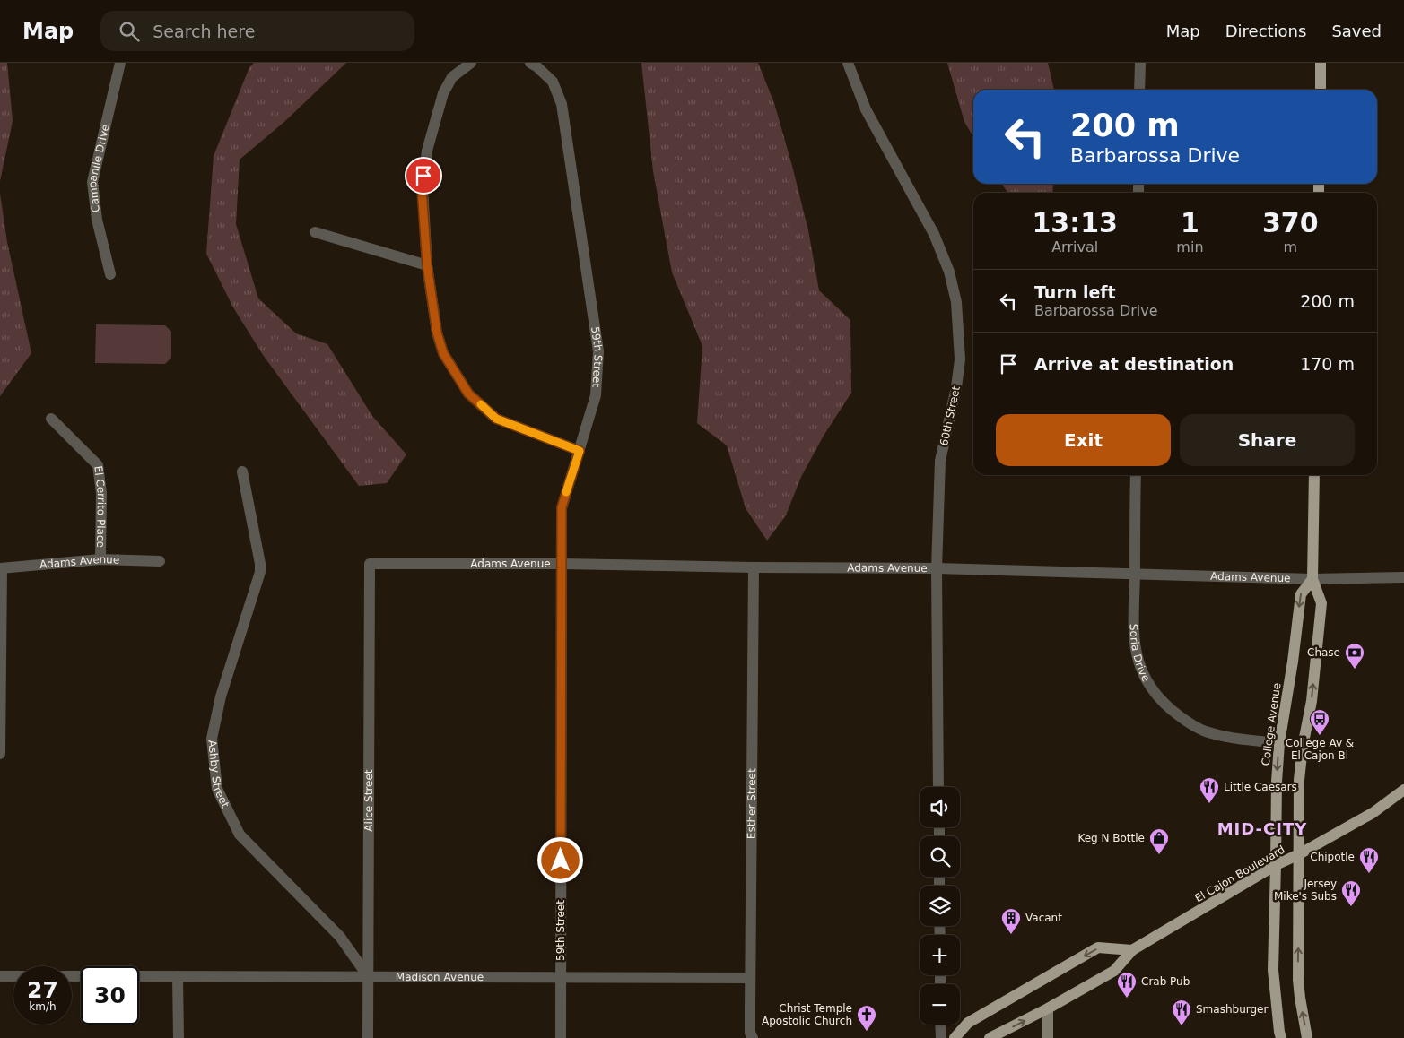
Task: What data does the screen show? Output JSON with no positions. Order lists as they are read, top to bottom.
{
  "streets": {
    "main road": ["College Avenue", "El Cajon Boulevard"],
    "street": [
      "Campanile Drive",
      "59th Street",
      "60th Street",
      "El Cerrito Place",
      "Adams Avenue",
      "Soria Drive",
      "Ashby Street",
      "Alice Street",
      "Esther Street",
      "Madison Avenue"
    ]
  },
  "crossings": [
    ["59th Street", "Adams Avenue"],
    ["59th Street", "Madison Avenue"],
    ["60th Street", "Adams Avenue"],
    ["El Cerrito Place", "Adams Avenue"],
    ["Adams Avenue", "Soria Drive"],
    ["Adams Avenue", "College Avenue"],
    ["Adams Avenue", "Alice Street"],
    ["Adams Avenue", "Esther Street"],
    ["Soria Drive", "College Avenue"],
    ["College Avenue", "El Cajon Boulevard"],
    ["Ashby Street", "Alice Street"],
    ["Ashby Street", "Madison Avenue"],
    ["Alice Street", "Madison Avenue"],
    ["Esther Street", "Madison Avenue"]
  ],
  "districts": ["MID-CITY"],
  "places": {
    "bank": ["Chase"],
    "bus stop": ["College Av & El Cajon Bl"],
    "restaurant": [
      "Little Caesars",
      "Chipotle",
      "Jersey Mike's Subs",
      "Crab Pub",
      "Smashburger"
    ],
    "shop": ["Keg N Bottle"],
    "building": ["Vacant"],
    "church": ["Christ Temple Apostolic Church"]
  },
  "page": {
    "header": "Map",
    "search": "Search here",
    "nav": ["Map", "Directions", "Saved"],
    "turn": ["200 m", "Barbarossa Drive"],
    "eta": [
      "13:13",
      "Arrival",
      "1",
      "min",
      "370",
      "m"
    ],
    "list": [
      {
        "name": "Turn left",
        "note": "Barbarossa Drive",
        "value": "200 m"
      },
      {
        "name": "Arrive at destination",
        "value": "170 m"
      }
    ],
    "buttons": ["Exit", "Share"],
    "map_buttons": ["+", "−"],
    "speed": "27 km/h",
    "limit": "30"
  }
}
